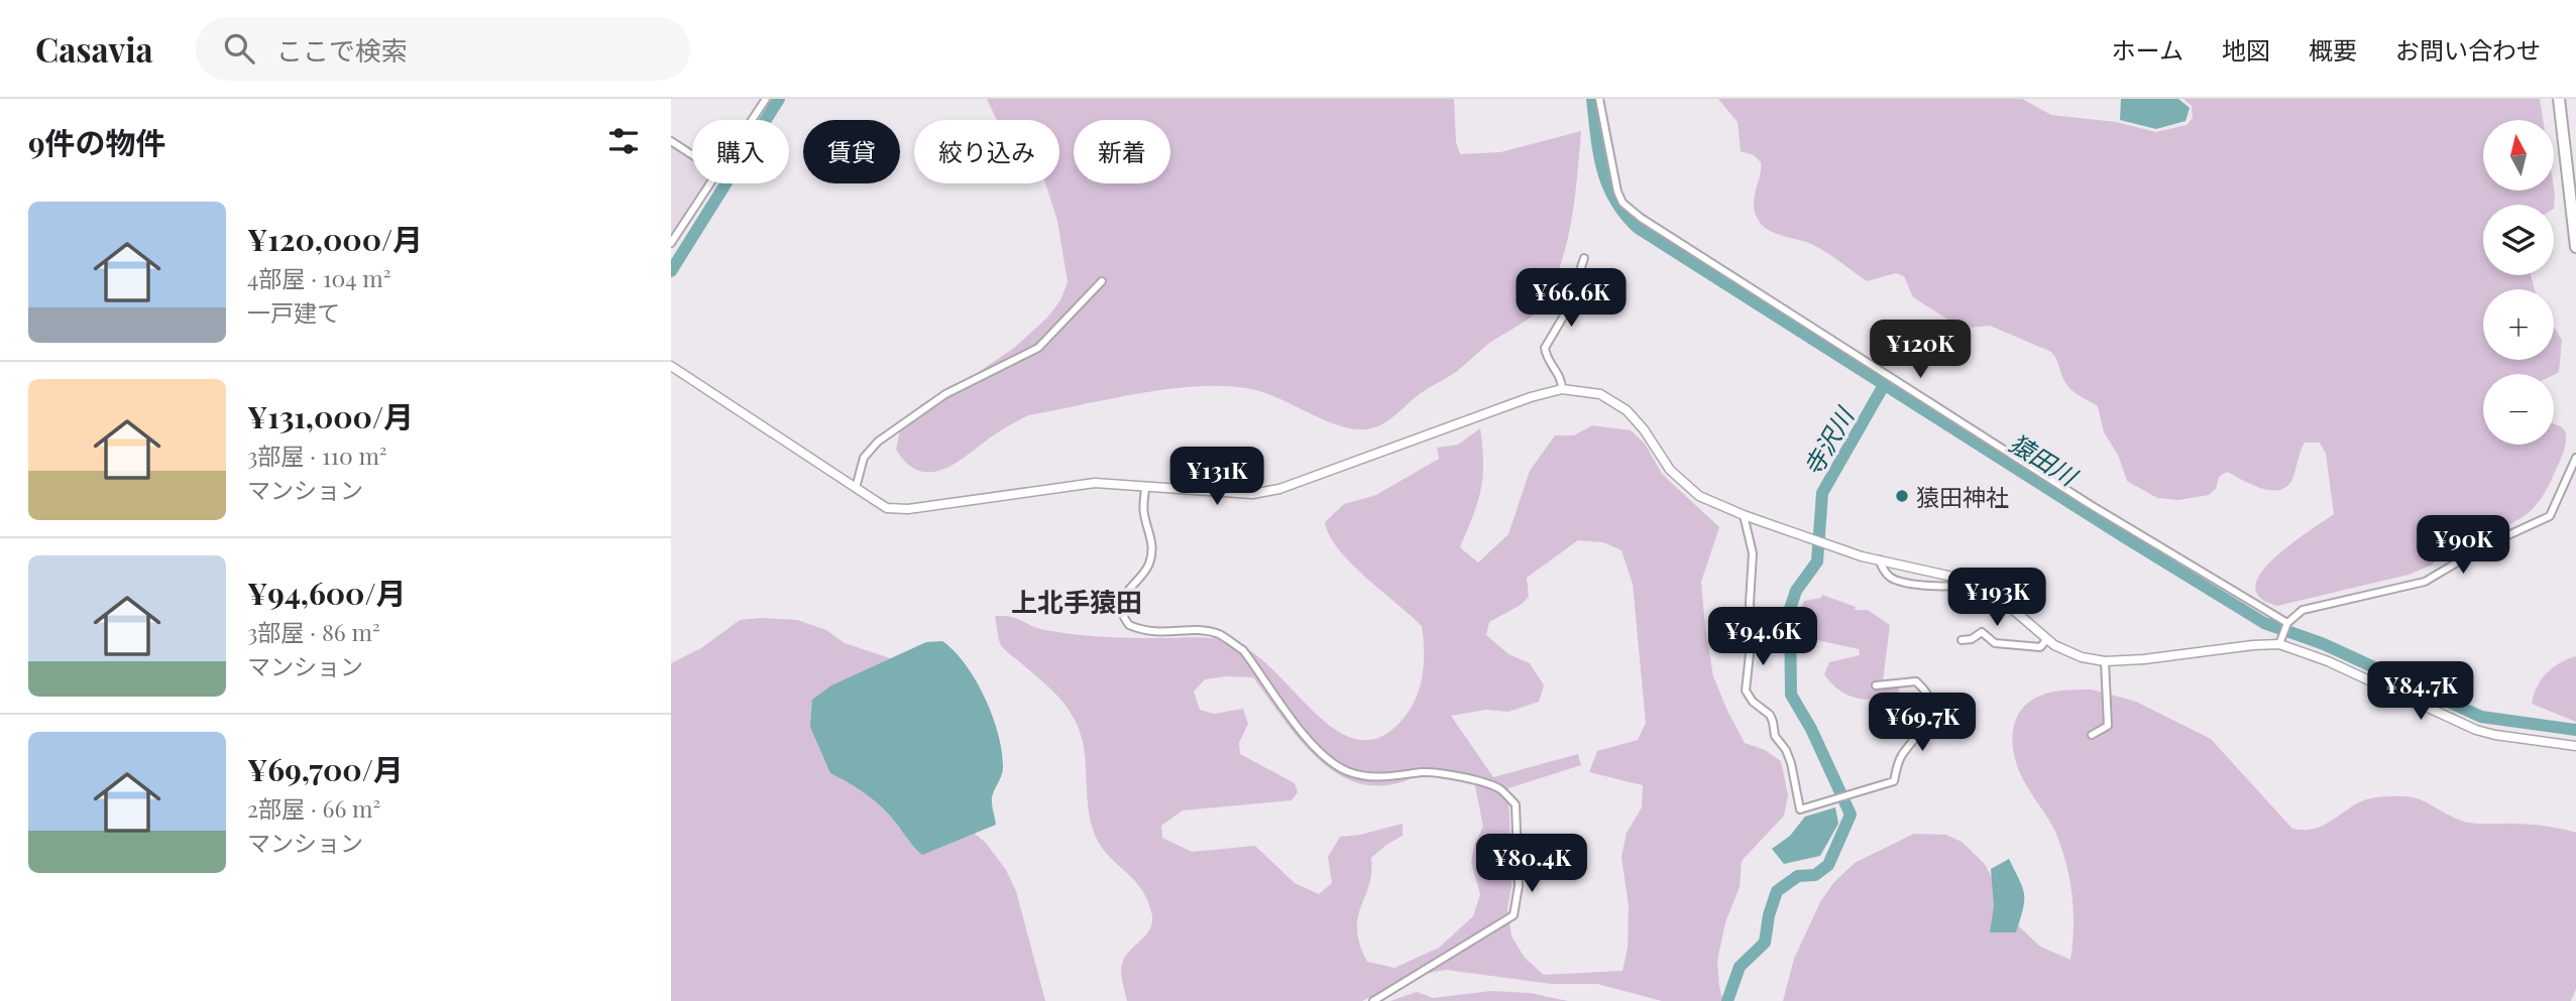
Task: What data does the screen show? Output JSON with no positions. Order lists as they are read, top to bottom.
{
  "districts": ["上北手猿田"],
  "water": ["寺沢川", "猿田川"],
  "places": ["猿田神社"],
  "north": "top",
  "page": {
    "header": "Casavia",
    "search": "ここで検索",
    "nav": [
      "ホーム",
      "地図",
      "概要",
      "お問い合わせ"
    ],
    "heading": "9件の物件",
    "map_buttons": ["+", "−"],
    "chip": [
      "購入",
      "賃貸",
      "絞り込み",
      "新着"
    ],
    "list": [
      {
        "name": "¥120,000/月",
        "note": "4部屋 · 104 m² · 一戸建て"
      },
      {
        "name": "¥131,000/月",
        "note": "3部屋 · 110 m² · マンション"
      },
      {
        "name": "¥94,600/月",
        "note": "3部屋 · 86 m² · マンション"
      },
      {
        "name": "¥69,700/月",
        "note": "2部屋 · 66 m² · マンション"
      }
    ],
    "price": [
      "¥66.6K",
      "¥120K",
      "¥131K",
      "¥90K",
      "¥193K",
      "¥94.6K",
      "¥84.7K",
      "¥69.7K",
      "¥80.4K"
    ]
  }
}
